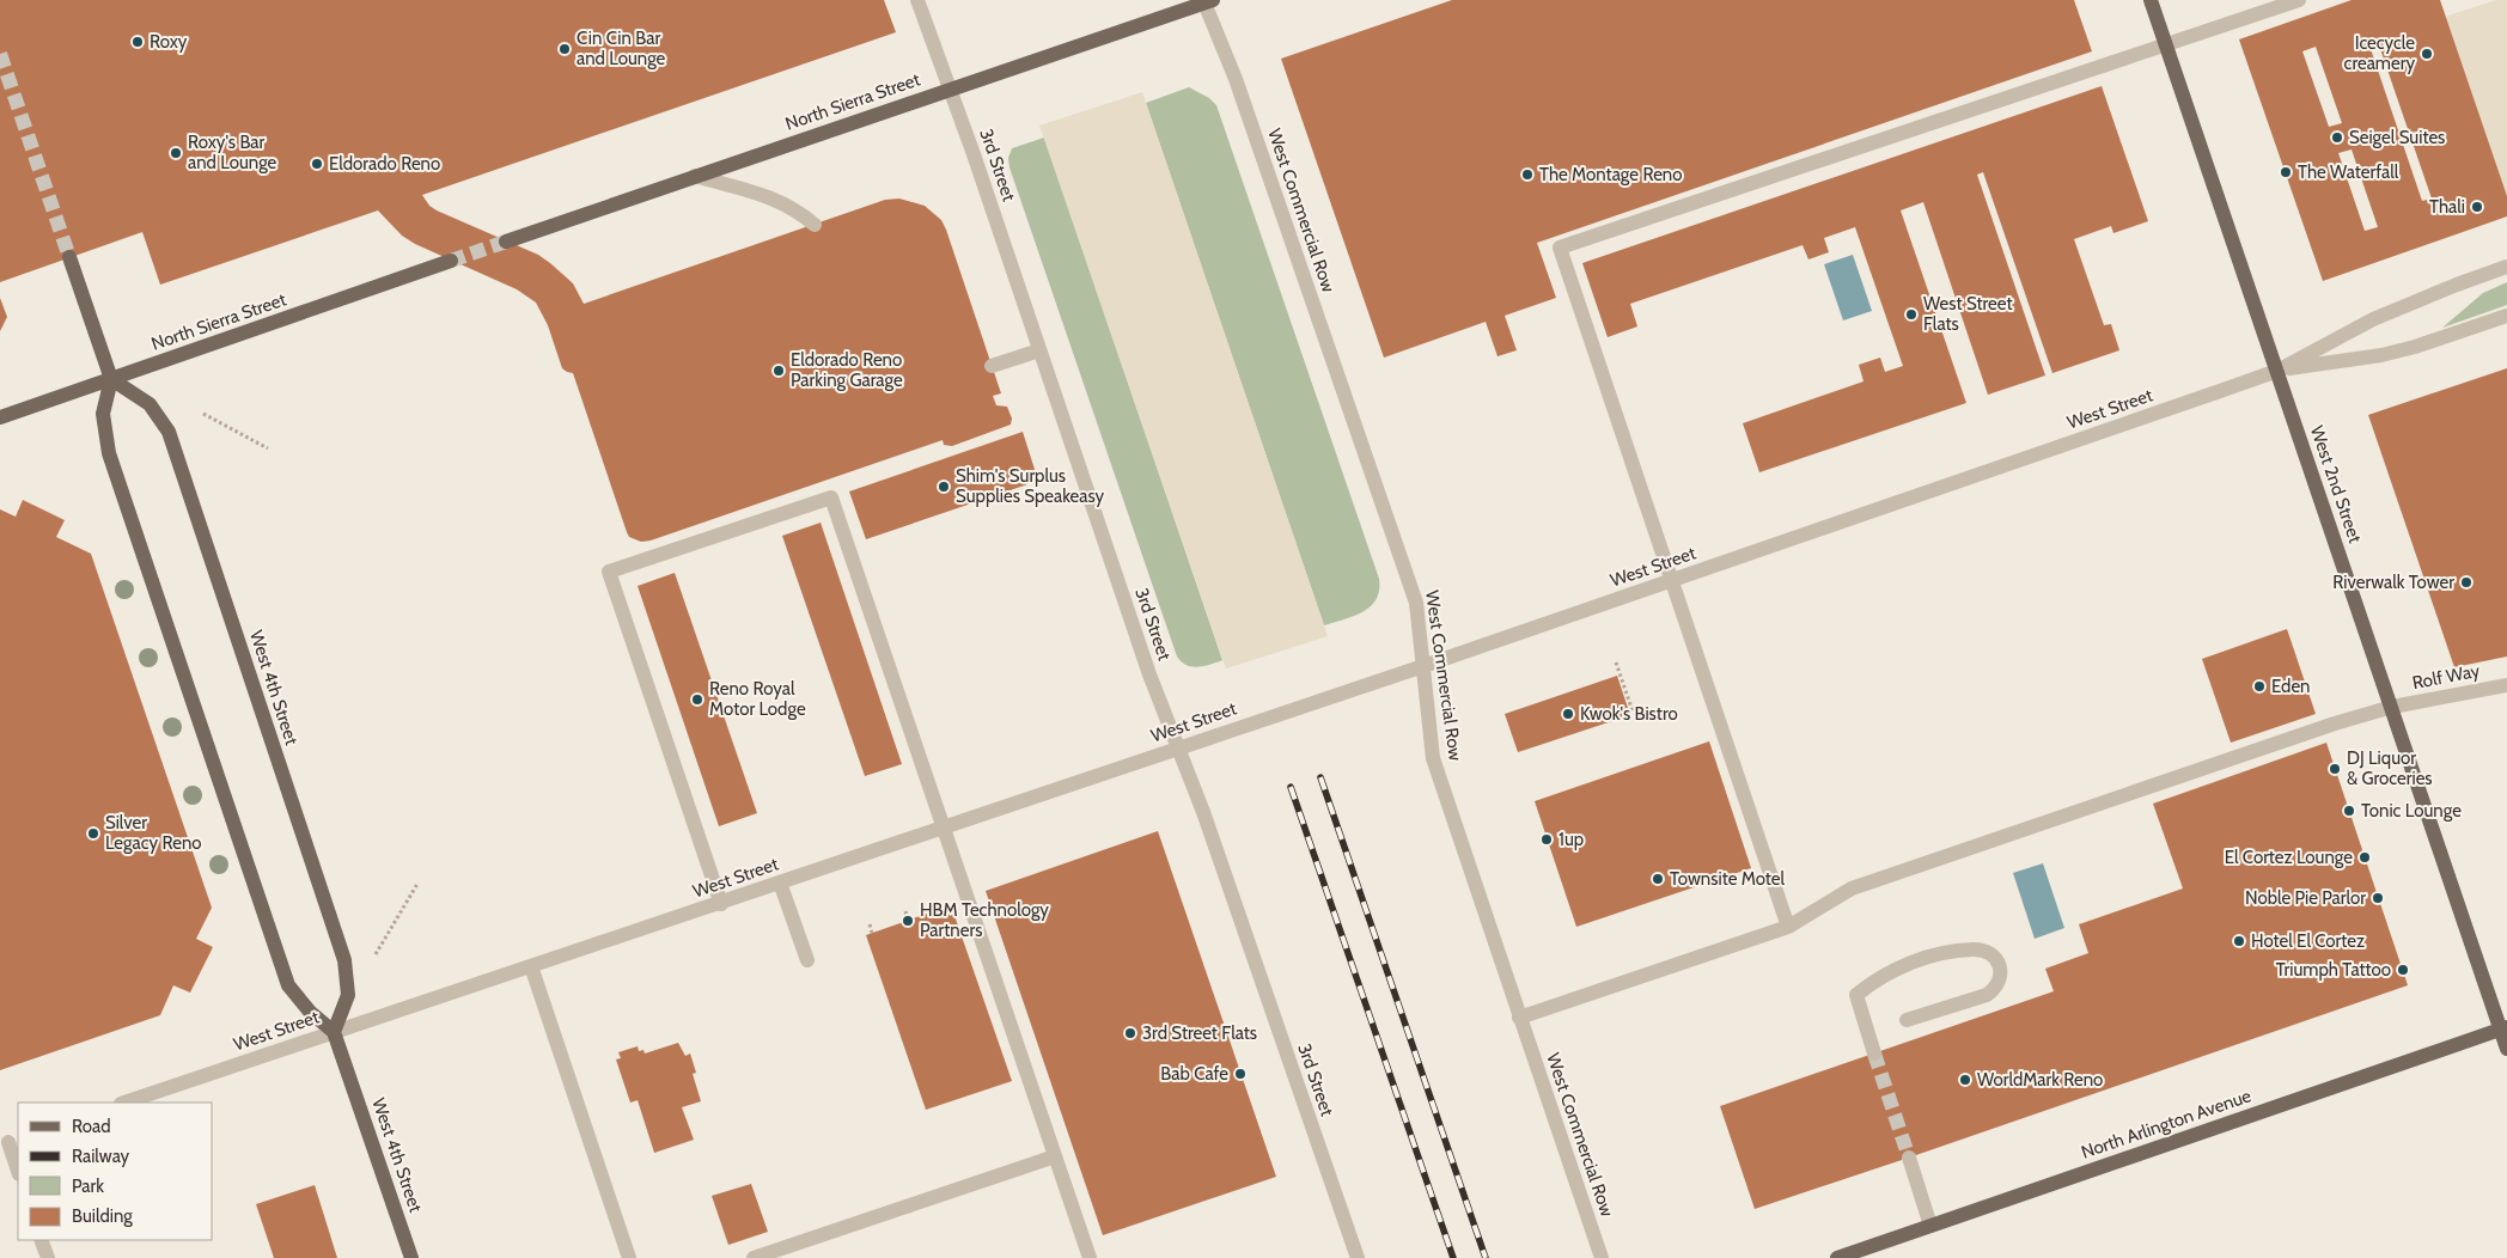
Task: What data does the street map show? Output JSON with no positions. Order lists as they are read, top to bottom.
{
  "streets": {
    "main road": [
      "North Sierra Street",
      "West 2nd Street",
      "West 4th Street",
      "North Arlington Avenue"
    ],
    "street": [
      "3rd Street",
      "West Commercial Row",
      "West Street",
      "Rolf Way"
    ]
  },
  "crossings": [
    ["North Sierra Street", "3rd Street"],
    ["North Sierra Street", "West Commercial Row"],
    ["North Sierra Street", "West 4th Street"],
    ["3rd Street", "West Street"],
    ["West Commercial Row", "West Street"],
    ["West Commercial Row", "Rolf Way"],
    ["West Street", "West 2nd Street"],
    ["West Street", "West 4th Street"],
    ["West 2nd Street", "Rolf Way"],
    ["West 2nd Street", "North Arlington Avenue"]
  ],
  "places": [
    "Roxy",
    "Cin Cin Bar and Lounge",
    "Icecycle creamery",
    "Seigel Suites",
    "Roxy's Bar and Lounge",
    "Eldorado Reno",
    "The Waterfall",
    "The Montage Reno",
    "Thali",
    "West Street Flats",
    "Eldorado Reno Parking Garage",
    "Shim's Surplus Supplies Speakeasy",
    "Riverwalk Tower",
    "Eden",
    "Reno Royal Motor Lodge",
    "Kwok's Bistro",
    "DJ Liquor & Groceries",
    "Tonic Lounge",
    "Silver Legacy Reno",
    "1up",
    "El Cortez Lounge",
    "Townsite Motel",
    "Noble Pie Parlor",
    "HBM Technology Partners",
    "Hotel El Cortez",
    "Triumph Tattoo",
    "3rd Street Flats",
    "Bab Cafe",
    "WorldMark Reno"
  ],
  "legend": [
    "Road",
    "Railway",
    "Park",
    "Building"
  ]
}
